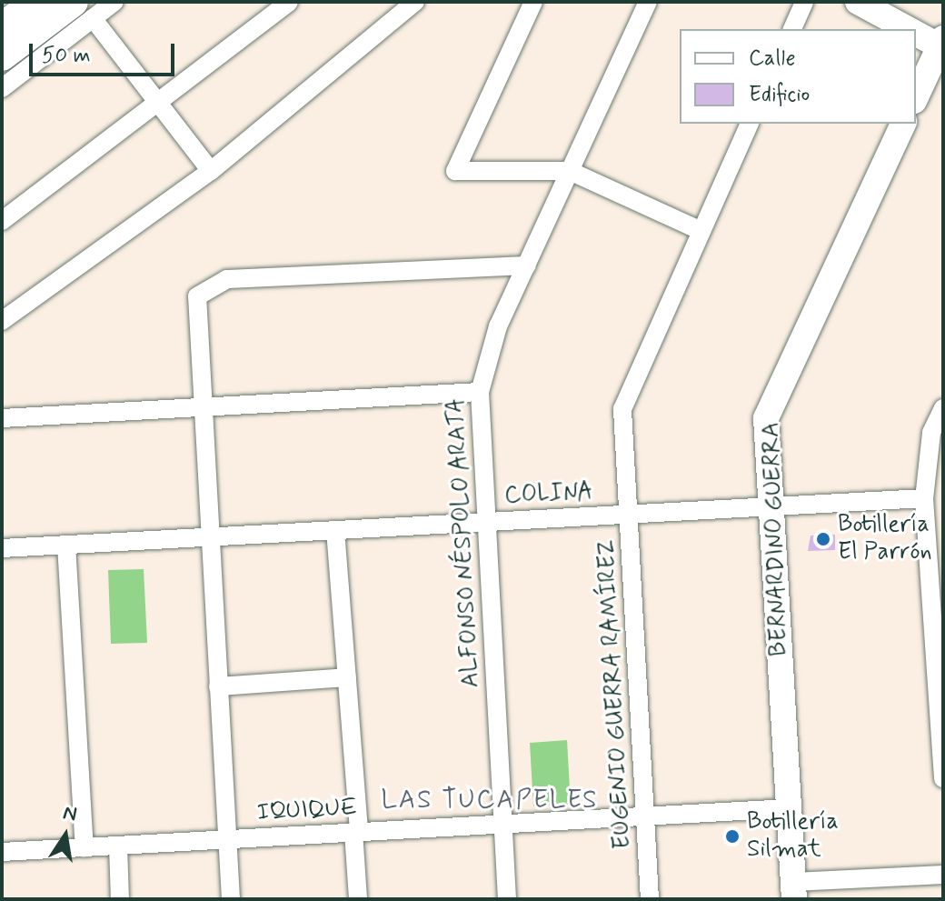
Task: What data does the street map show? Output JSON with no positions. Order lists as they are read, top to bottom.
{
  "streets": {
    "street": [
      "COLINA",
      "BERNARDINO GUERRA",
      "ALFONSO NÉSPOLO ARATA",
      "EUGENIO GUERRA RAMÍREZ",
      "IQUIQUE"
    ]
  },
  "crossings": [
    ["COLINA", "BERNARDINO GUERRA"],
    ["COLINA", "ALFONSO NÉSPOLO ARATA"],
    ["COLINA", "EUGENIO GUERRA RAMÍREZ"],
    ["BERNARDINO GUERRA", "IQUIQUE"],
    ["ALFONSO NÉSPOLO ARATA", "IQUIQUE"],
    ["EUGENIO GUERRA RAMÍREZ", "IQUIQUE"]
  ],
  "districts": ["LAS TUCAPELES"],
  "places": ["Botillería El Parrón", "Botillería Silmat"],
  "legend": ["Calle", "Edificio"],
  "scale_bar": "50 m",
  "north": "top"
}
